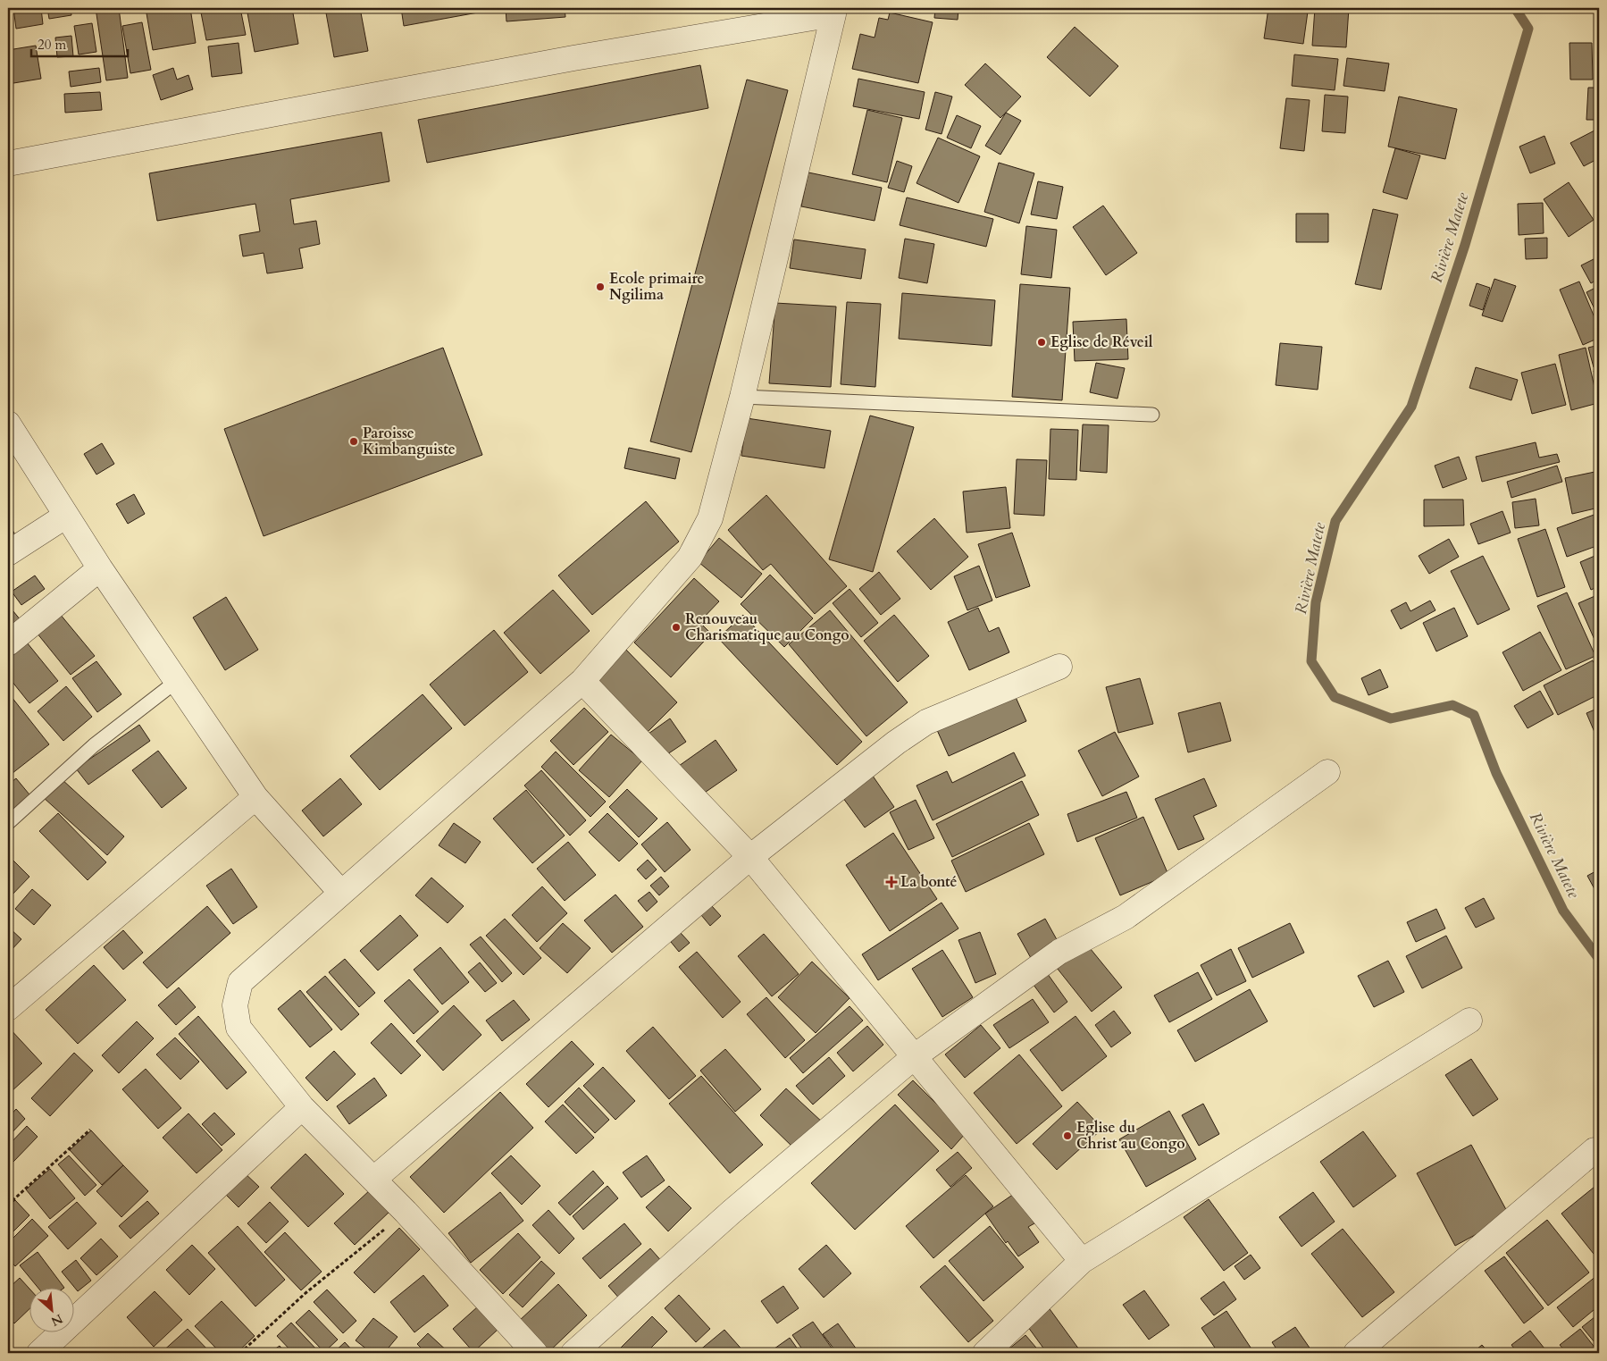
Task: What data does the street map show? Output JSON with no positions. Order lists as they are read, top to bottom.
{
  "water": ["Rivière Matete"],
  "places": {
    "other": [
      "Ecole primaire Ngilima",
      "Eglise de Réveil",
      "Paroisse Kimbanguiste",
      "Renouveau Charismatique au Congo",
      "Eglise du Christ au Congo"
    ],
    "health": ["La bonté"]
  },
  "scale_bar": "20 m",
  "north": "bottom right"
}
